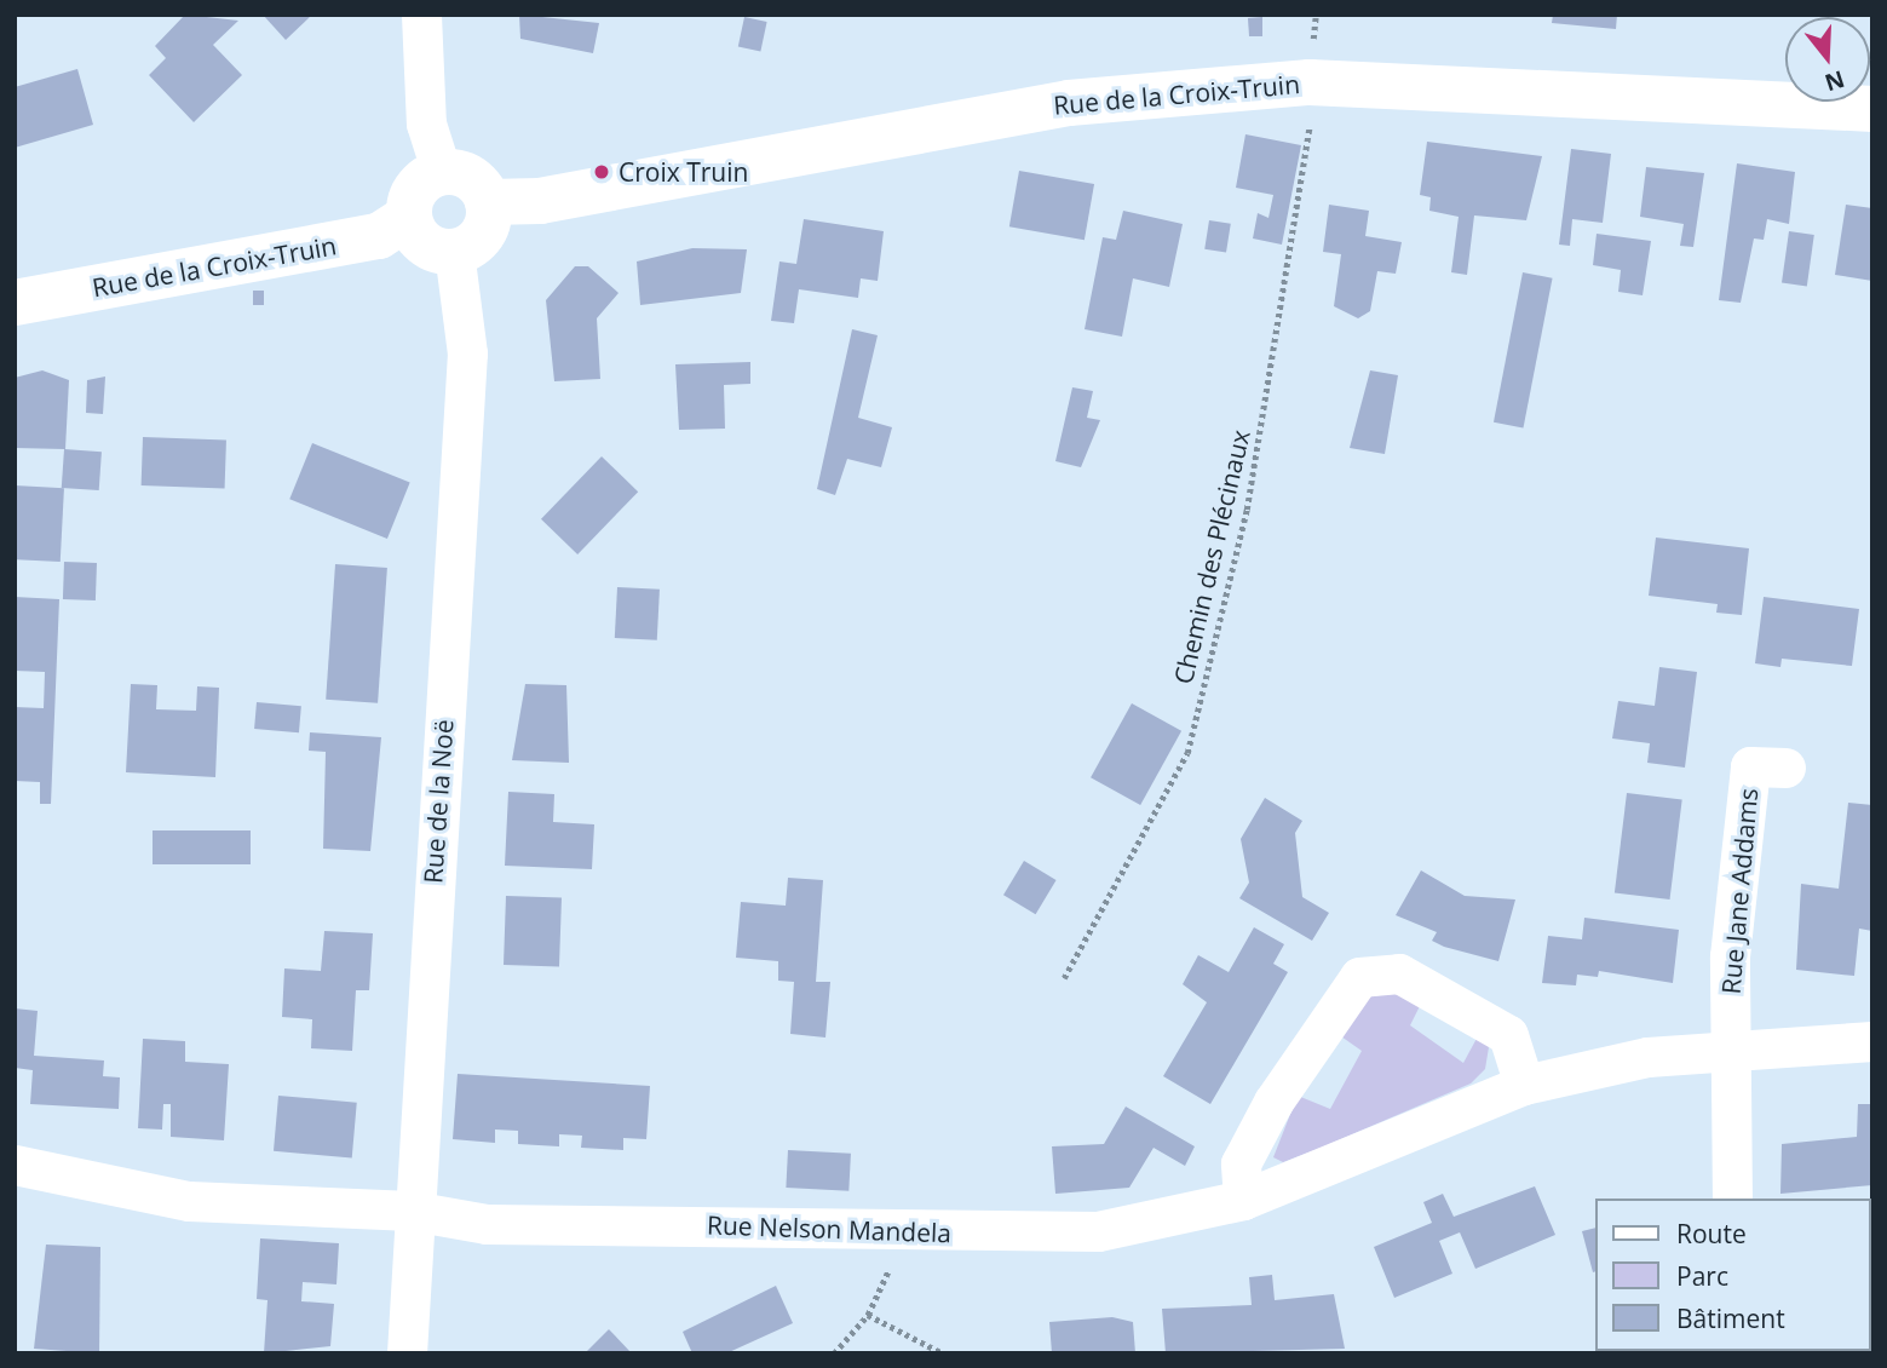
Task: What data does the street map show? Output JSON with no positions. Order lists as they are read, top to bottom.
{
  "streets": {
    "main road": ["Rue de la Croix-Truin"],
    "street": ["Rue de la Noë", "Rue Jane Addams", "Rue Nelson Mandela"],
    "path": ["Chemin des Plécinaux"]
  },
  "crossings": [
    ["Rue de la Croix-Truin", "Chemin des Plécinaux"],
    ["Rue de la Croix-Truin", "Rue de la Noë"],
    ["Rue de la Noë", "Rue Nelson Mandela"],
    ["Rue Jane Addams", "Rue Nelson Mandela"]
  ],
  "places": ["Croix Truin"],
  "legend": ["Route", "Parc", "Bâtiment"],
  "north": "bottom"
}
